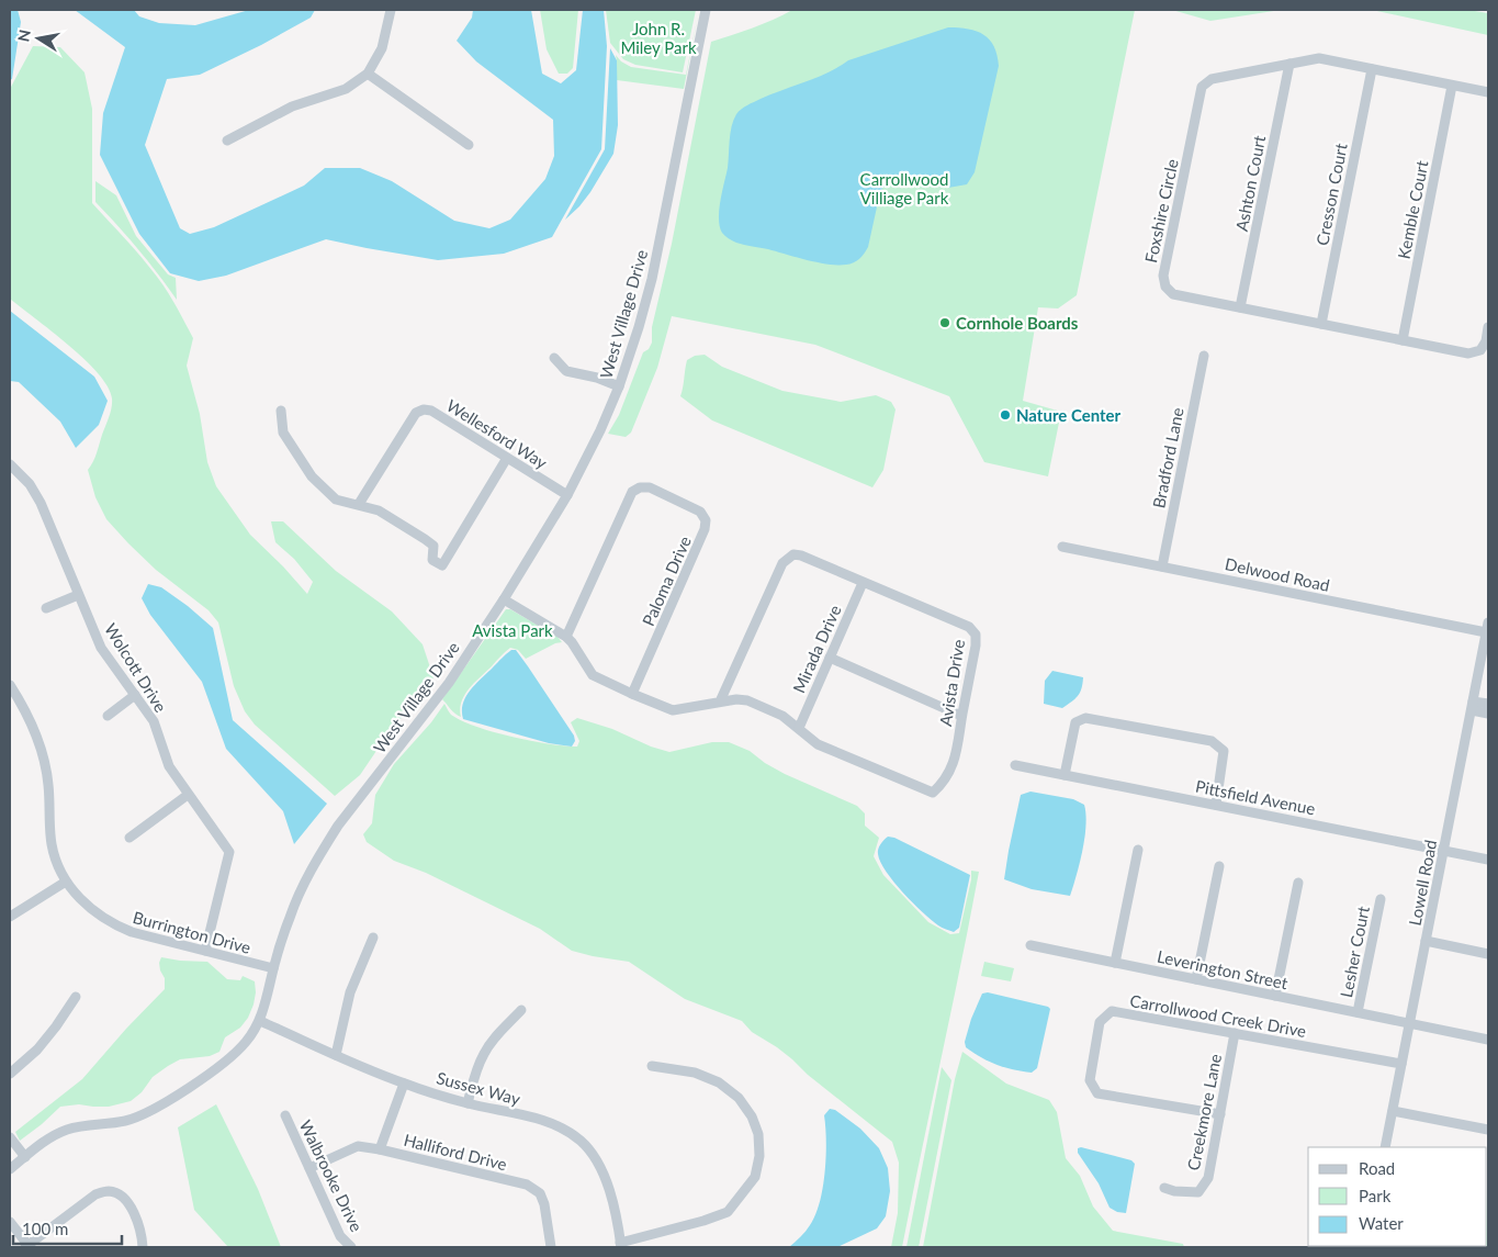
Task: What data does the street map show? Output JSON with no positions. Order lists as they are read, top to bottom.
{
  "streets": {
    "street": [
      "Ashton Court",
      "Cresson Court",
      "Kemble Court",
      "Foxshire Circle",
      "West Village Drive",
      "Wellesford Way",
      "Bradford Lane",
      "Delwood Road",
      "Paloma Drive",
      "Mirada Drive",
      "Wolcott Drive",
      "Avista Drive",
      "Pittsfield Avenue",
      "Lowell Road",
      "Burrington Drive",
      "Lesher Court",
      "Leverington Street",
      "Carrollwood Creek Drive",
      "Sussex Way",
      "Creekmore Lane",
      "Halliford Drive",
      "Walbrooke Drive"
    ]
  },
  "crossings": [
    ["Ashton Court", "Foxshire Circle"],
    ["Cresson Court", "Foxshire Circle"],
    ["Kemble Court", "Foxshire Circle"],
    ["West Village Drive", "Wellesford Way"],
    ["West Village Drive", "Avista Drive"],
    ["West Village Drive", "Burrington Drive"],
    ["West Village Drive", "Sussex Way"],
    ["Bradford Lane", "Delwood Road"],
    ["Delwood Road", "Lowell Road"],
    ["Paloma Drive", "Avista Drive"],
    ["Mirada Drive", "Avista Drive"],
    ["Wolcott Drive", "Burrington Drive"],
    ["Pittsfield Avenue", "Lowell Road"],
    ["Lowell Road", "Leverington Street"],
    ["Lowell Road", "Carrollwood Creek Drive"],
    ["Lesher Court", "Leverington Street"],
    ["Carrollwood Creek Drive", "Creekmore Lane"],
    ["Halliford Drive", "Walbrooke Drive"]
  ],
  "parks": ["John R. Miley Park", "Carrollwood Villiage Park", "Avista Park"],
  "places": ["Cornhole Boards", "Nature Center"],
  "legend": ["Road", "Park", "Water"],
  "scale_bar": "100 m",
  "north": "left"
}
